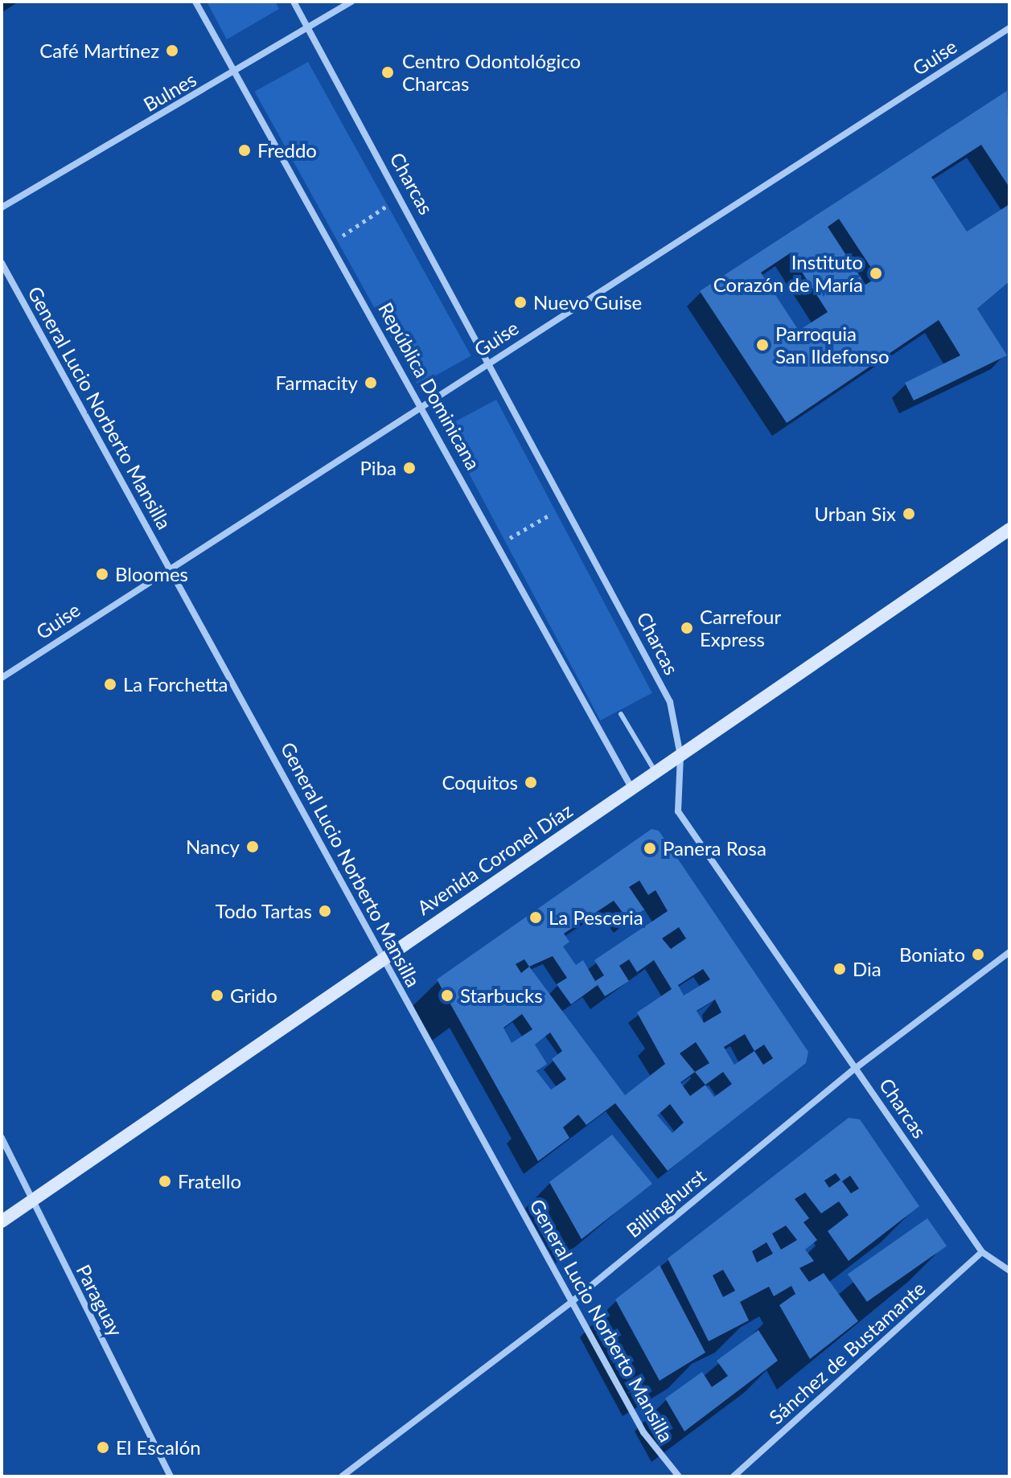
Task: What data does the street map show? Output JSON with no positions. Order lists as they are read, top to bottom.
{
  "streets": {
    "main road": ["Avenida Coronel Díaz"],
    "street": [
      "Guise",
      "Bulnes",
      "Charcas",
      "República Dominicana",
      "General Lucio Norberto Mansilla",
      "Billinghurst",
      "Paraguay",
      "Sánchez de Bustamante"
    ]
  },
  "crossings": [
    ["Guise", "Charcas"],
    ["Guise", "República Dominicana"],
    ["Guise", "General Lucio Norberto Mansilla"],
    ["Bulnes", "Charcas"],
    ["Bulnes", "República Dominicana"],
    ["Charcas", "Avenida Coronel Díaz"],
    ["Charcas", "Billinghurst"],
    ["Charcas", "Sánchez de Bustamante"],
    ["República Dominicana", "Avenida Coronel Díaz"],
    ["General Lucio Norberto Mansilla", "Avenida Coronel Díaz"],
    ["General Lucio Norberto Mansilla", "Billinghurst"],
    ["Avenida Coronel Díaz", "Paraguay"]
  ],
  "places": [
    "Café Martínez",
    "Centro Odontológico Charcas",
    "Freddo",
    "Instituto Corazón de María",
    "Nuevo Guise",
    "Parroquia San Ildefonso",
    "Farmacity",
    "Piba",
    "Urban Six",
    "Bloomes",
    "Carrefour Express",
    "La Forchetta",
    "Coquitos",
    "Nancy",
    "Panera Rosa",
    "Todo Tartas",
    "La Pesceria",
    "Boniato",
    "Dia",
    "Grido",
    "Starbucks",
    "Fratello",
    "El Escalón"
  ]
}
